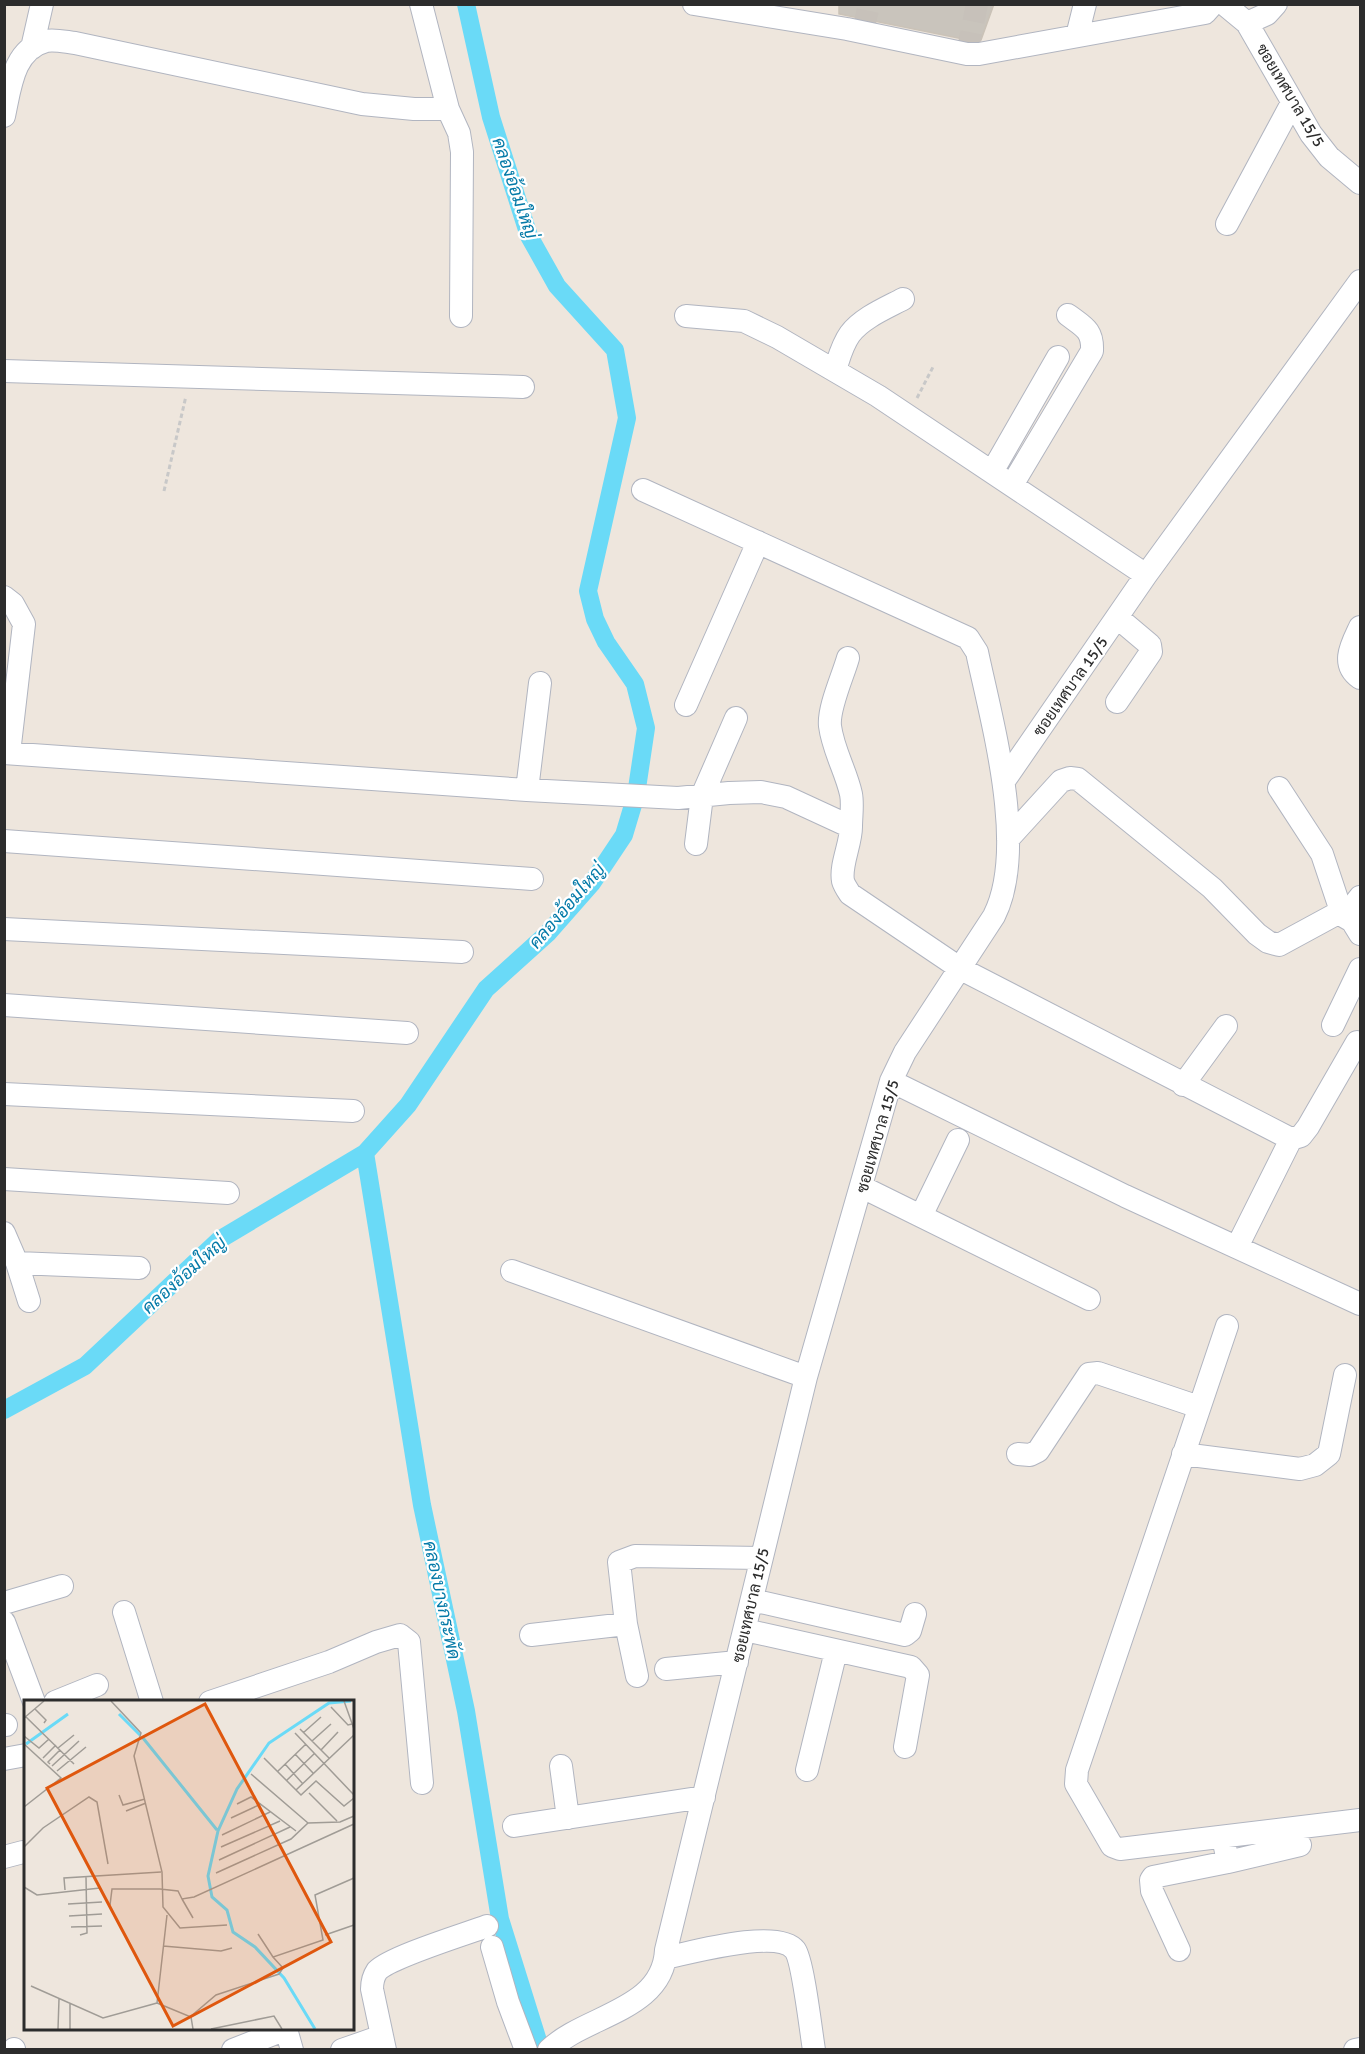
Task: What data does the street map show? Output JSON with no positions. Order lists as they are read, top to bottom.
{
  "streets": {
    "street": ["ซอยเทศบาล 15/5"]
  },
  "water": ["คลองอ้อมใหญ่", "คลองบางกระพัด"]
}
